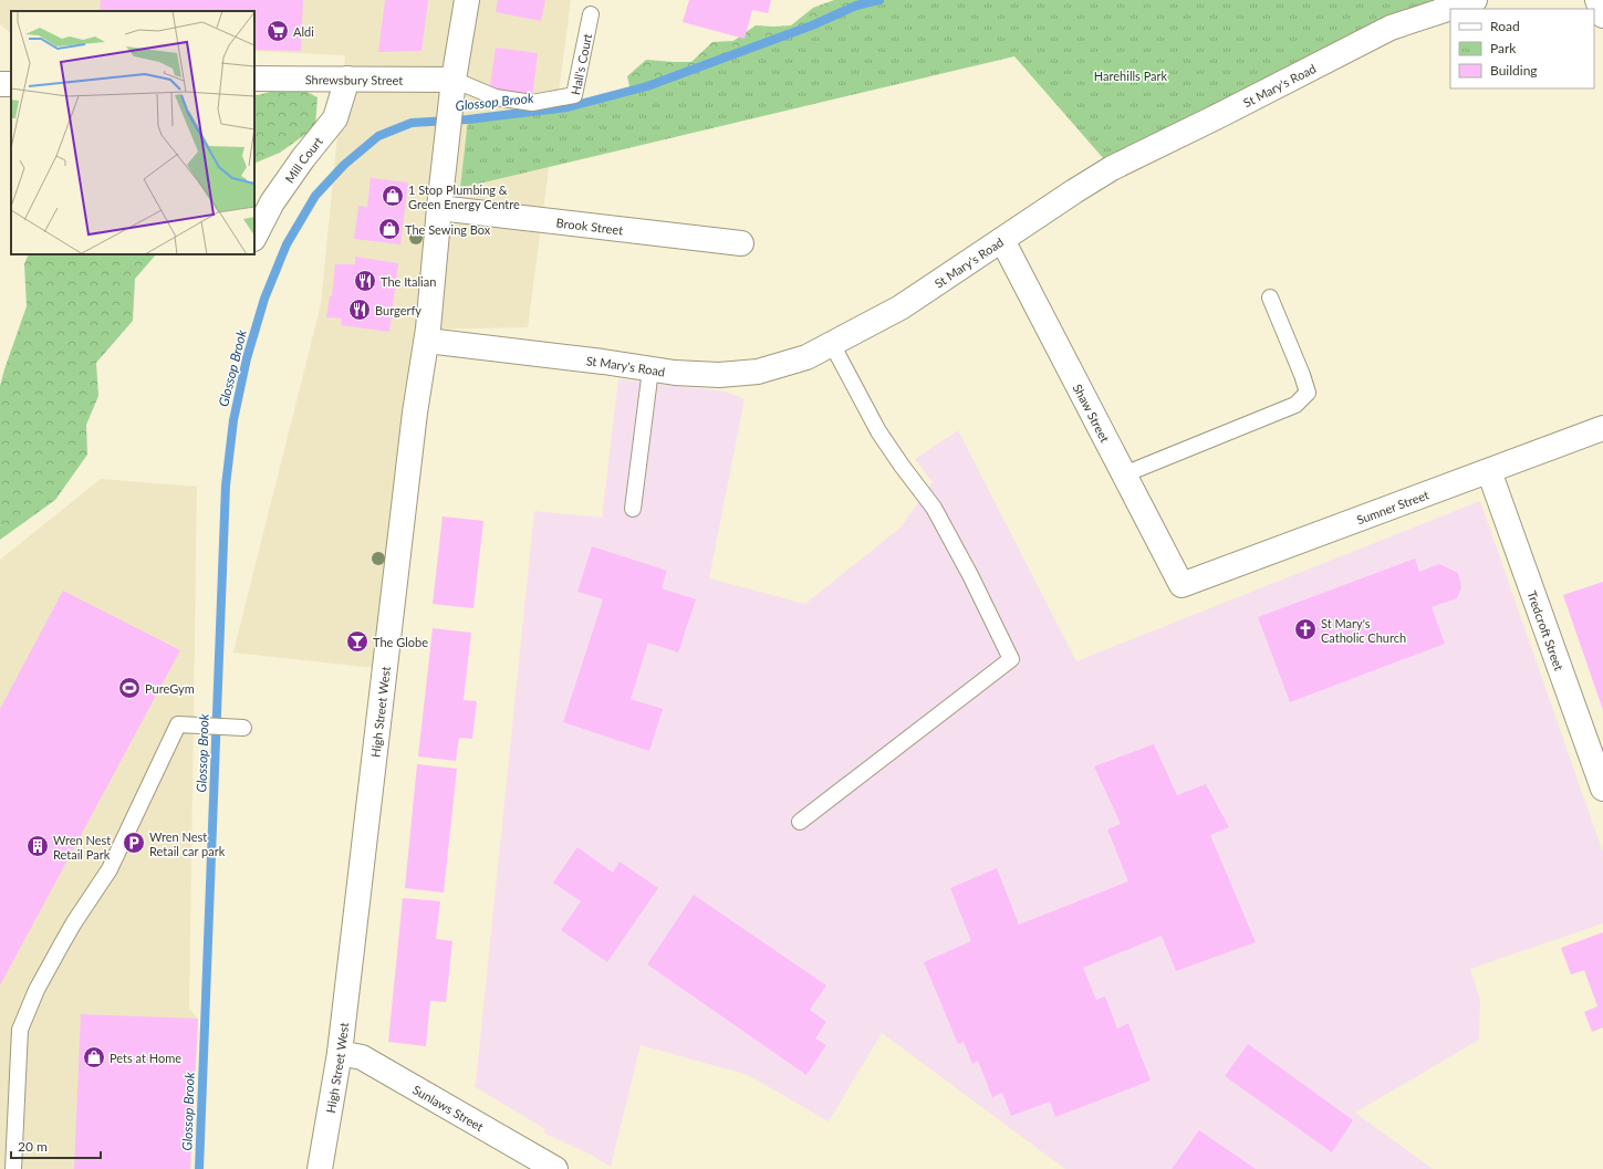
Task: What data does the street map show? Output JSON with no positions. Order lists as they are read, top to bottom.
{
  "streets": {
    "street": [
      "Shrewsbury Street",
      "St Mary's Road",
      "Mill Court",
      "Brook Street",
      "Shaw Street",
      "Sumner Street",
      "Tredcroft Street",
      "High Street West",
      "Sunlaws Street"
    ],
    "lane": ["Hall's Court"]
  },
  "crossings": [
    ["Hall's Court", "Shrewsbury Street"],
    ["Hall's Court", "High Street West"],
    ["Shrewsbury Street", "Mill Court"],
    ["Shrewsbury Street", "High Street West"],
    ["St Mary's Road", "Shaw Street"],
    ["St Mary's Road", "High Street West"],
    ["Brook Street", "High Street West"],
    ["Shaw Street", "Sumner Street"],
    ["Sumner Street", "Tredcroft Street"],
    ["High Street West", "Sunlaws Street"]
  ],
  "water": ["Glossop Brook"],
  "parks": ["Harehills Park"],
  "places": {
    "supermarket": ["Aldi"],
    "shop": ["1 Stop Plumbing & Green Energy Centre", "The Sewing Box", "Pets at Home"],
    "restaurant": ["The Italian", "Burgerfy"],
    "church": ["St Mary's Catholic Church"],
    "bar": ["The Globe"],
    "sports": ["PureGym"],
    "parking": ["Wren Nest Retail car park"],
    "building": ["Wren Nest Retail Park"]
  },
  "legend": ["Road", "Park", "Building"],
  "scale_bar": "20 m"
}
